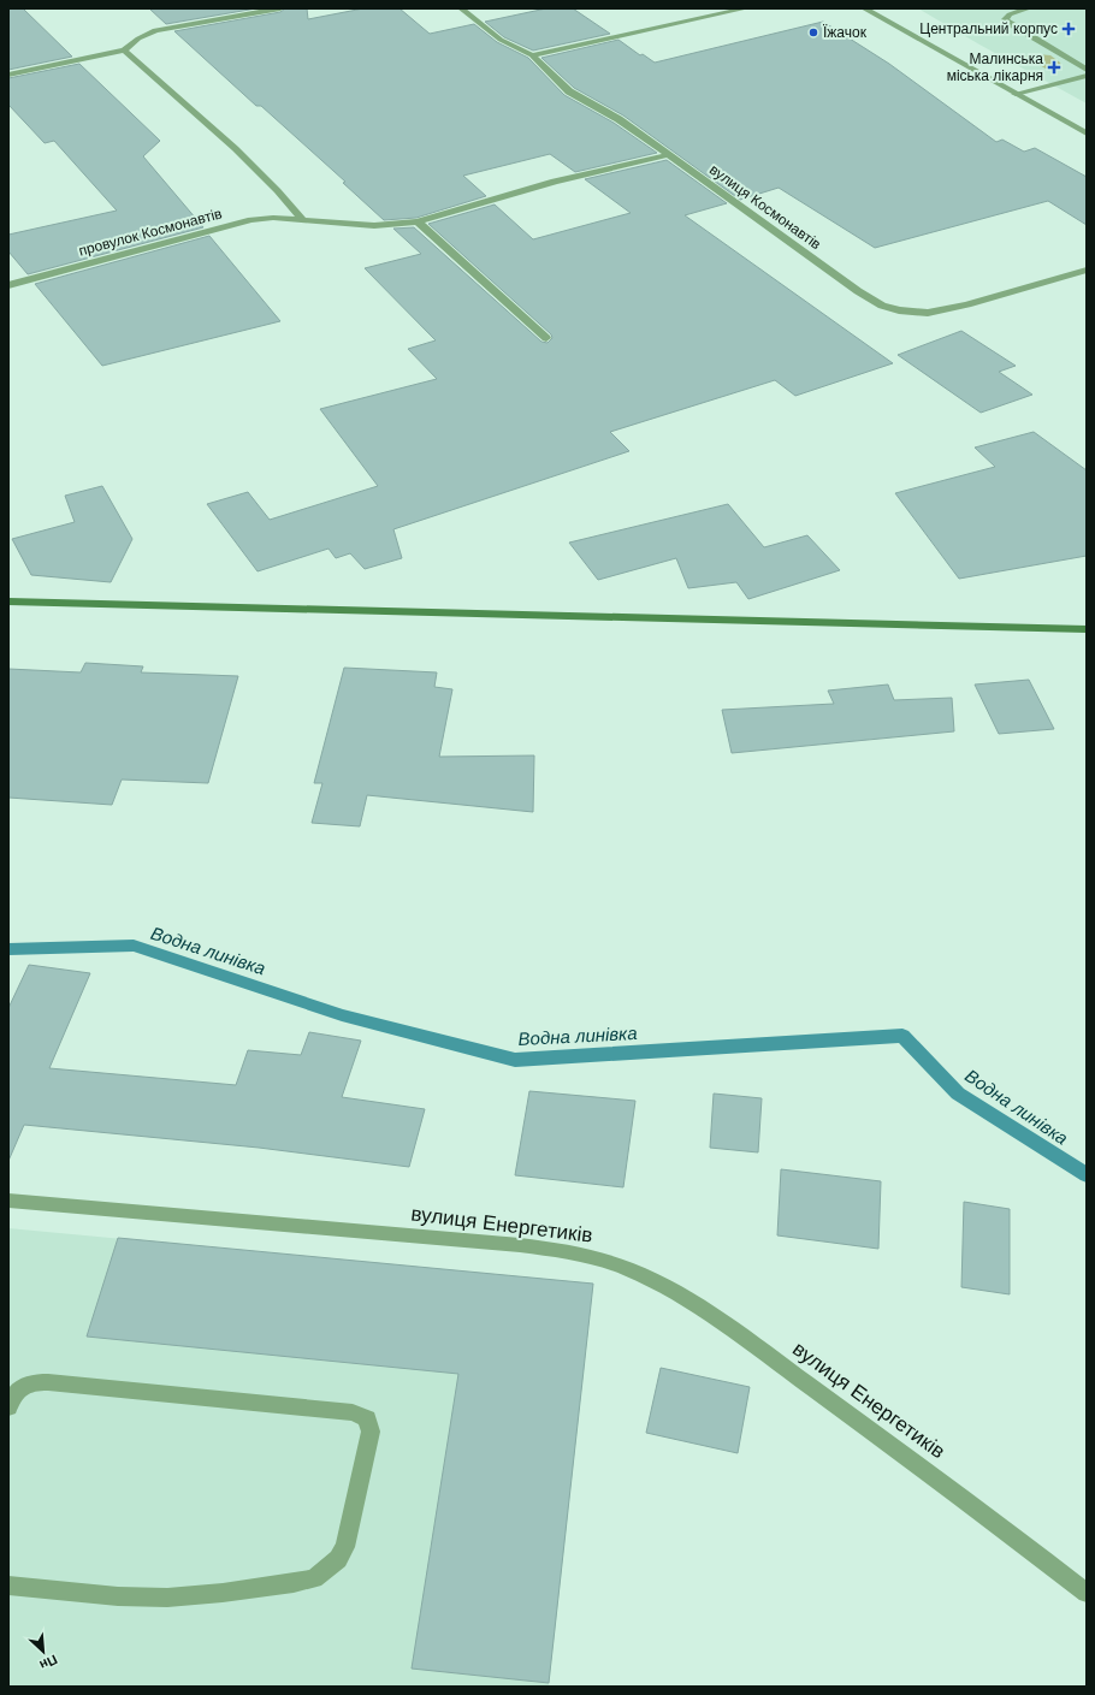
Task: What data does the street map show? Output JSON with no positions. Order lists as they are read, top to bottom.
{
  "streets": {
    "street": ["вулиця Космонавтів", "провулок Космонавтів", "вулиця Енергетиків"]
  },
  "crossings": [
    ["вулиця Космонавтів", "провулок Космонавтів"]
  ],
  "water": ["Водна линівка"],
  "places": {
    "health": ["Центральний корпус", "Малинська міська лікарня"],
    "other": ["Їжачок"]
  },
  "north": "bottom right"
}
